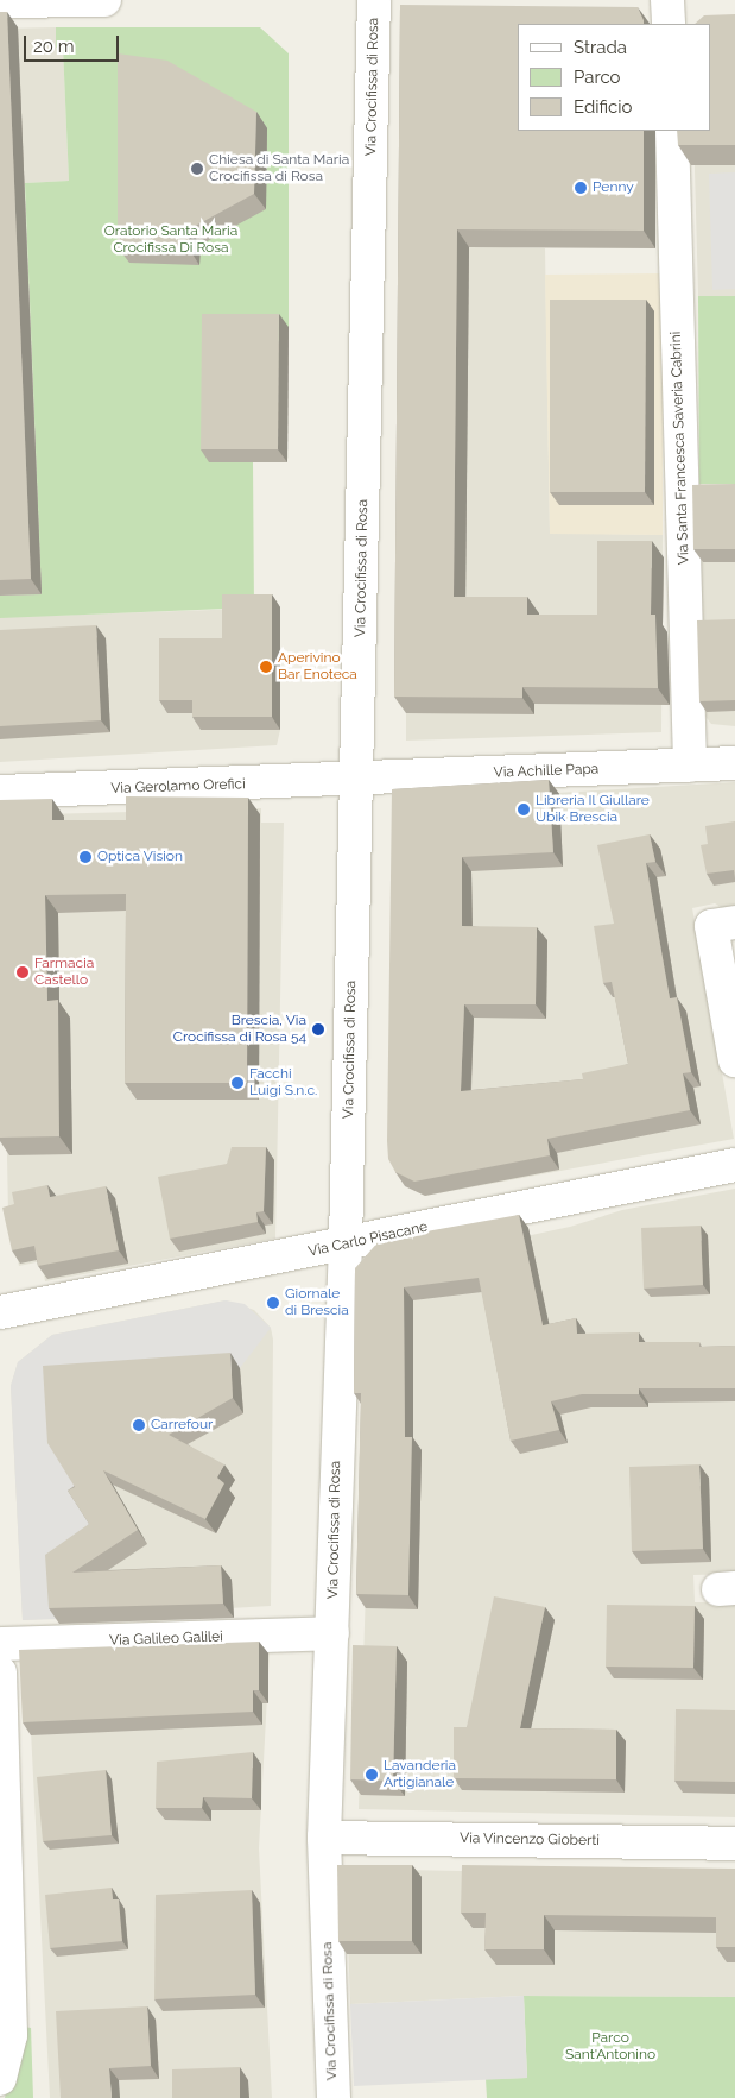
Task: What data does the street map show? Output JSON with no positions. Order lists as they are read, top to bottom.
{
  "streets": {
    "street": [
      "Via Crocifissa di Rosa",
      "Via Santa Francesca Saveria Cabrini",
      "Via Achille Papa",
      "Via Gerolamo Orefici",
      "Via Carlo Pisacane",
      "Via Galileo Galilei",
      "Via Vincenzo Gioberti"
    ]
  },
  "crossings": [
    ["Via Crocifissa di Rosa", "Via Achille Papa"],
    ["Via Crocifissa di Rosa", "Via Gerolamo Orefici"],
    ["Via Crocifissa di Rosa", "Via Carlo Pisacane"],
    ["Via Crocifissa di Rosa", "Via Galileo Galilei"],
    ["Via Crocifissa di Rosa", "Via Vincenzo Gioberti"],
    ["Via Santa Francesca Saveria Cabrini", "Via Achille Papa"],
    ["Via Achille Papa", "Via Gerolamo Orefici"]
  ],
  "parks": ["Oratorio Santa Maria Crocifissa Di Rosa", "Parco Sant'Antonino"],
  "places": [
    "Chiesa di Santa Maria Crocifissa di Rosa",
    "Penny",
    "Aperivino Bar Enoteca",
    "Libreria Il Giullare Ubik Brescia",
    "Optica Vision",
    "Farmacia Castello",
    "Brescia, Via Crocifissa di Rosa 54",
    "Facchi Luigi S.n.c.",
    "Giornale di Brescia",
    "Carrefour",
    "Lavanderia Artigianale"
  ],
  "legend": ["Strada", "Parco", "Edificio"],
  "scale_bar": "20 m"
}
